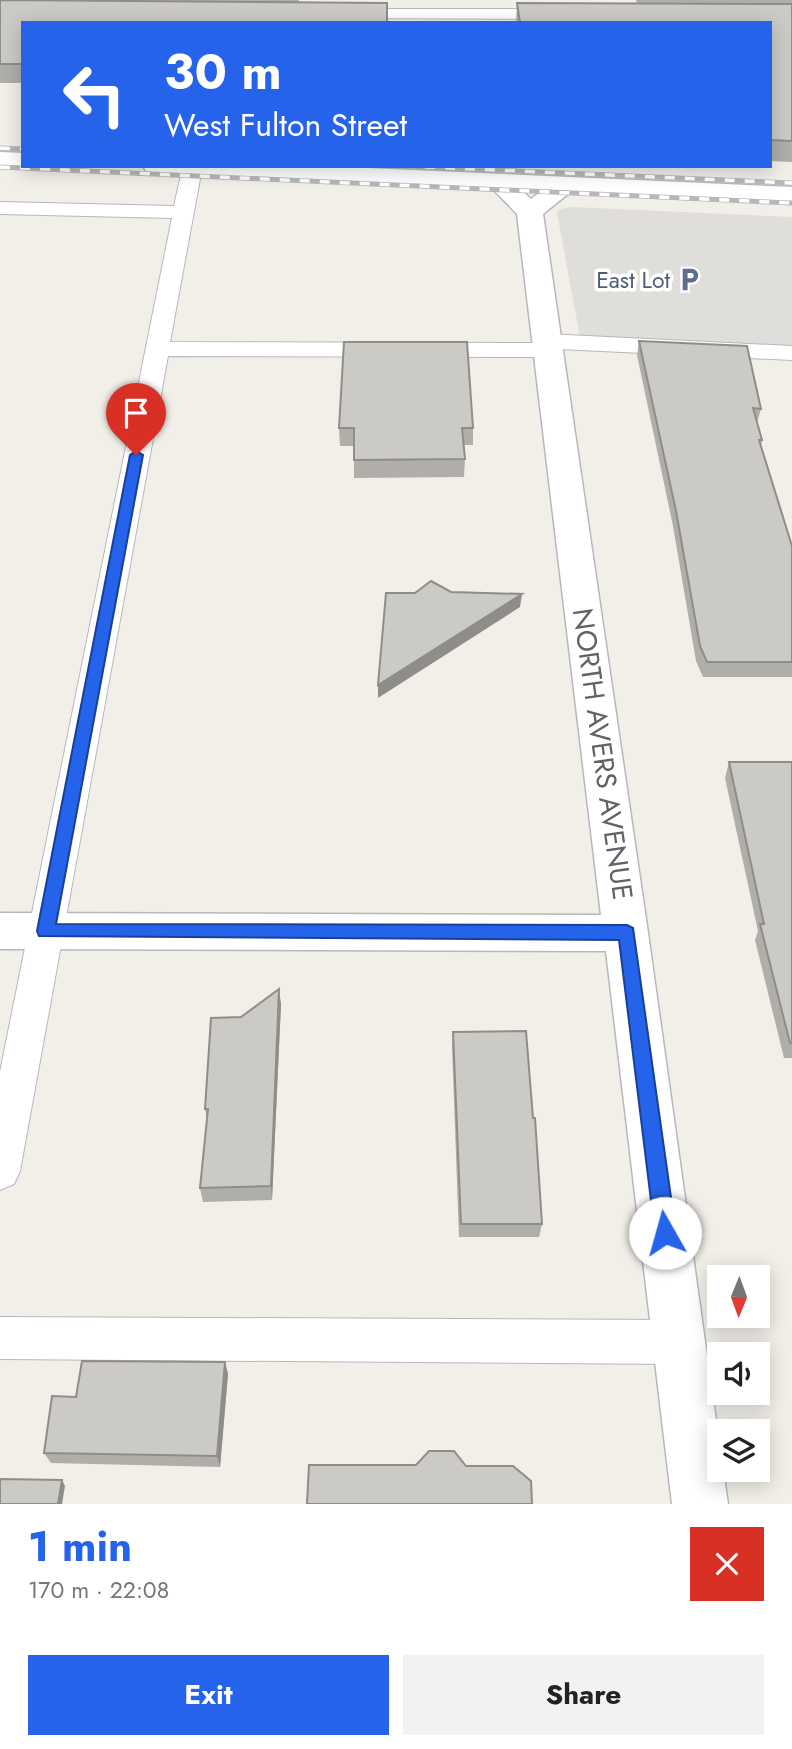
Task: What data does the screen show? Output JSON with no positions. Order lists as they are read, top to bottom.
{
  "streets": {
    "street": ["NORTH AVERS AVENUE"]
  },
  "places": {
    "parking": ["East Lot"]
  },
  "north": "bottom",
  "page": {
    "turn": ["30 m", "West Fulton Street"],
    "heading": ["1 min", "170 m · 22:08"],
    "buttons": ["Exit", "Share"]
  }
}
